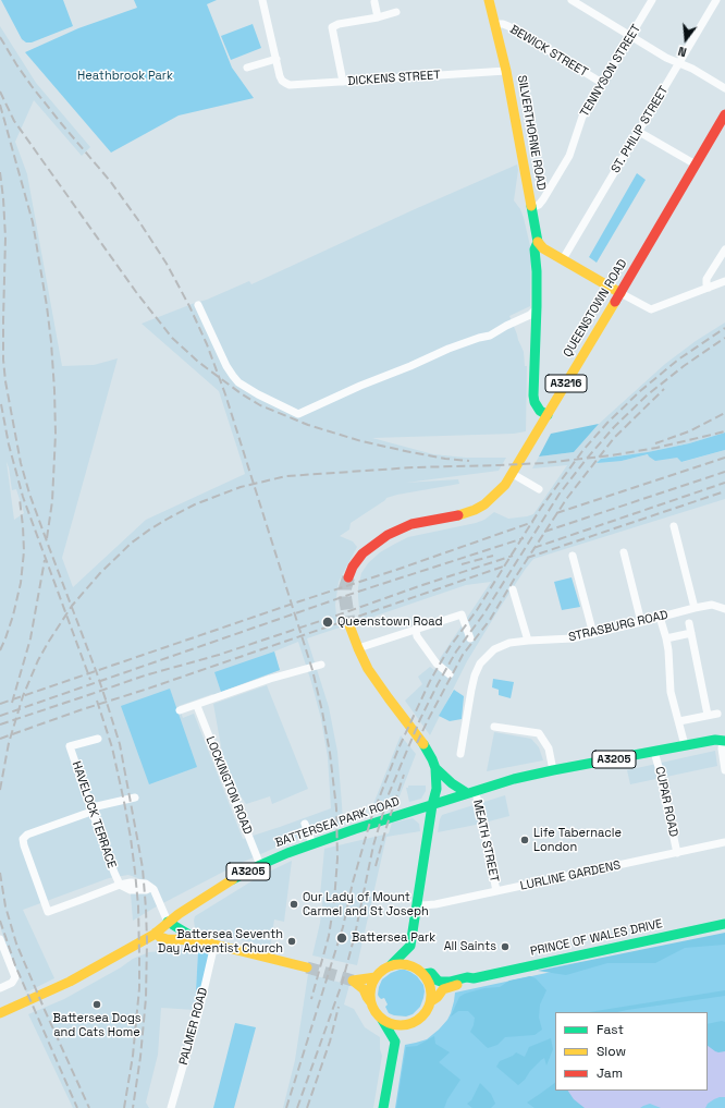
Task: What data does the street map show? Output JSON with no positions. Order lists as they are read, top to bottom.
{
  "streets": {
    "main road": [
      "SILVERTHORNE ROAD",
      "QUEENSTOWN ROAD",
      "A3216",
      "A3205",
      "BATTERSEA PARK ROAD",
      "PRINCE OF WALES DRIVE"
    ],
    "street": [
      "BEWICK STREET",
      "TENNYSON STREET",
      "DICKENS STREET",
      "ST. PHILIP STREET",
      "STRASBURG ROAD",
      "LOCKINGTON ROAD",
      "CUPAR ROAD",
      "HAVELOCK TERRACE",
      "MEATH STREET",
      "LURLINE GARDENS",
      "PALMER ROAD"
    ]
  },
  "crossings": [
    ["BEWICK STREET", "TENNYSON STREET"],
    ["BEWICK STREET", "SILVERTHORNE ROAD"],
    ["TENNYSON STREET", "SILVERTHORNE ROAD"],
    ["DICKENS STREET", "SILVERTHORNE ROAD"],
    ["SILVERTHORNE ROAD", "QUEENSTOWN ROAD"],
    ["LOCKINGTON ROAD", "BATTERSEA PARK ROAD"],
    ["CUPAR ROAD", "BATTERSEA PARK ROAD"],
    ["CUPAR ROAD", "LURLINE GARDENS"],
    ["BATTERSEA PARK ROAD", "MEATH STREET"],
    ["MEATH STREET", "LURLINE GARDENS"]
  ],
  "parks": ["Heathbrook Park"],
  "places": [
    "Queenstown Road",
    "Life Tabernacle London",
    "Our Lady of Mount Carmel and St Joseph",
    "Battersea Park",
    "Battersea Seventh Day Adventist Church",
    "All Saints",
    "Battersea Dogs and Cats Home"
  ],
  "legend": ["Fast", "Slow", "Jam"],
  "north": "bottom"
}
